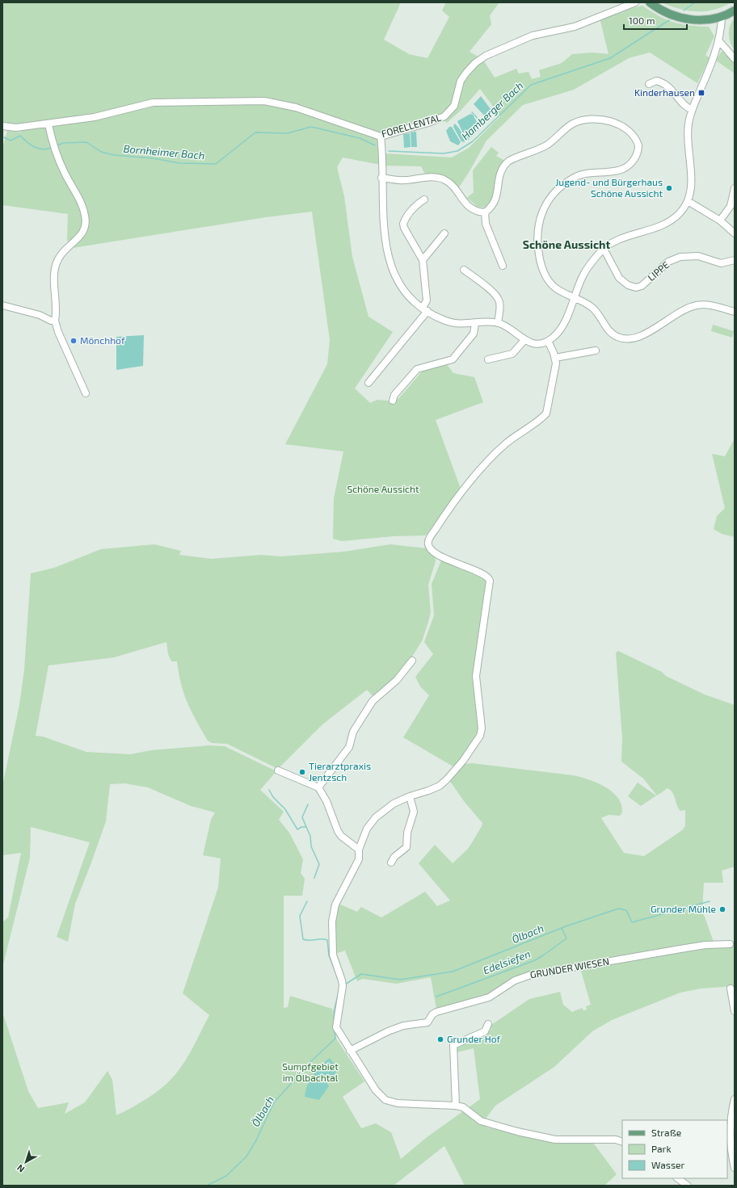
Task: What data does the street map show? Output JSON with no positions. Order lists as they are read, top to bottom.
{
  "streets": {
    "street": ["FORELLENTAL", "LIPPE", "GRUNDER WIESEN"]
  },
  "districts": ["Schöne Aussicht"],
  "water": [
    "Hamberger Bach",
    "Bornheimer Bach",
    "Ölbach",
    "Edelsiefen"
  ],
  "parks": ["Schöne Aussicht", "Sumpfgebiet im Ölbachtal"],
  "places": {
    "transit": ["Kinderhausen"],
    "other": [
      "Jugend- und Bürgerhaus Schöne Aussicht",
      "Mönchhof",
      "Tierarztpraxis Jentzsch",
      "Grunder Mühle",
      "Grunder Hof"
    ]
  },
  "legend": ["Straße", "Park", "Wasser"],
  "scale_bar": "100 m",
  "north": "bottom left"
}
